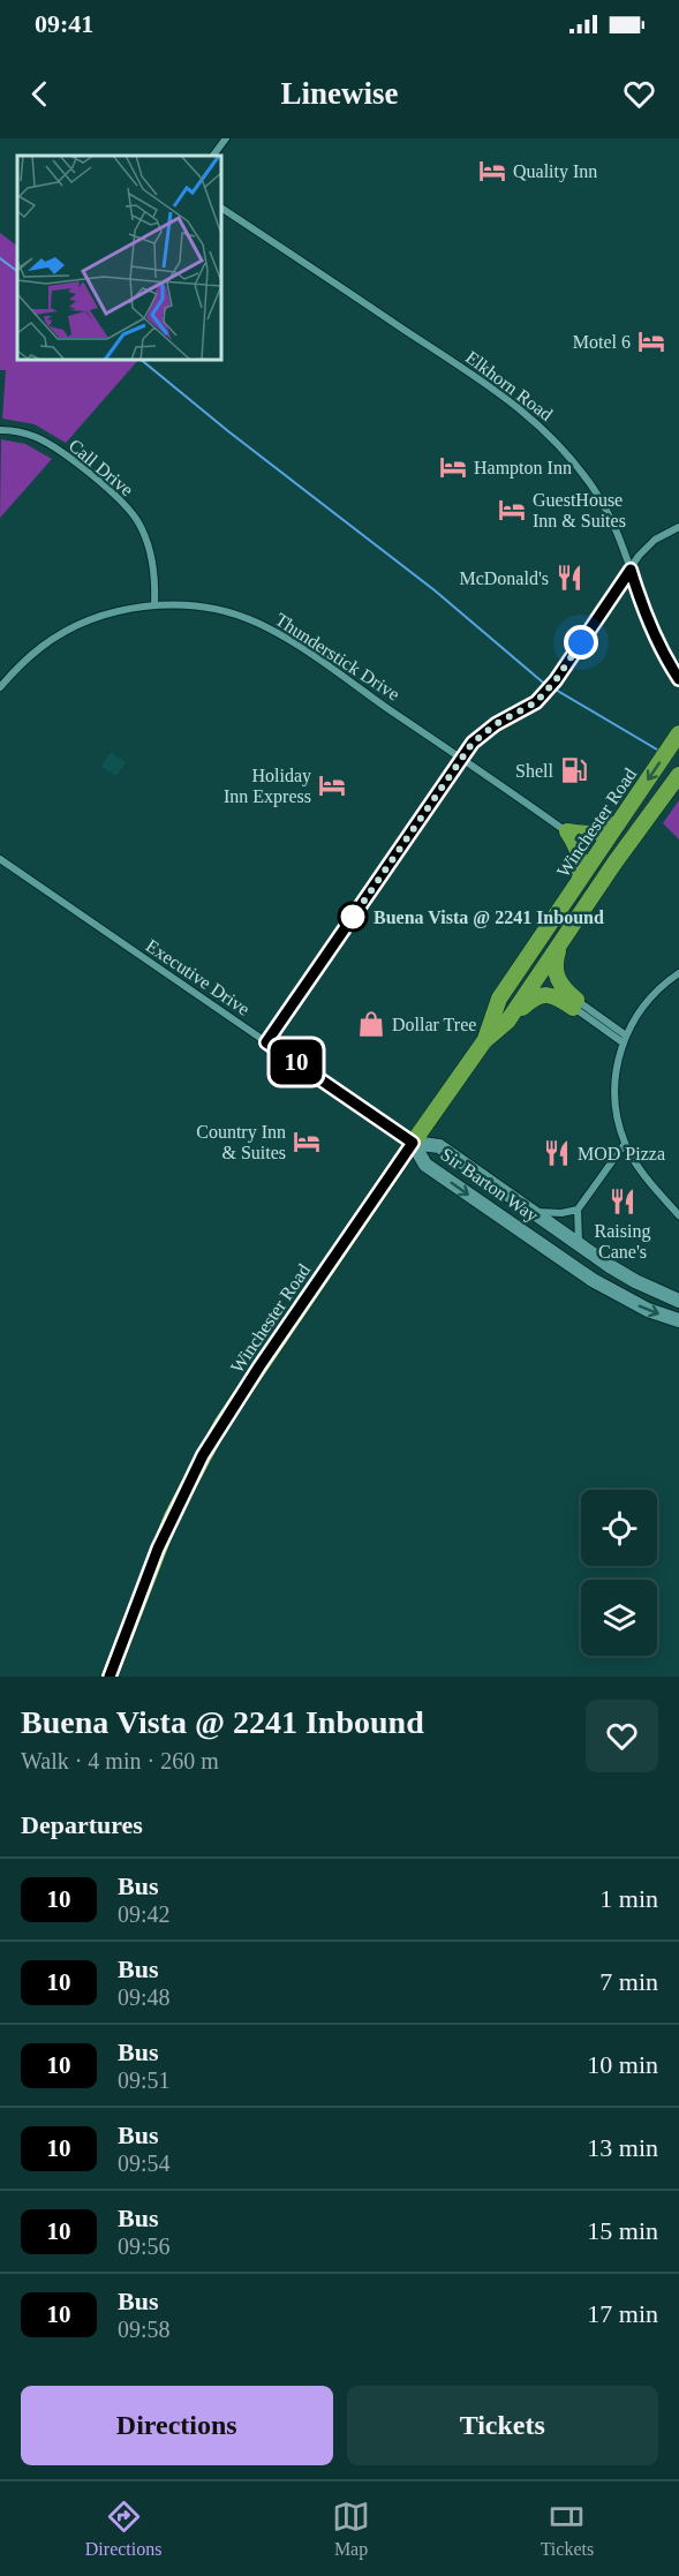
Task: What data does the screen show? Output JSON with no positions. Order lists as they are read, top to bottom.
{
  "streets": {
    "highway": ["Winchester Road"],
    "main road": ["Sir Barton Way"],
    "street": [
      "Elkhorn Road",
      "Call Drive",
      "Thunderstick Drive",
      "Executive Drive"
    ]
  },
  "crossings": [
    ["Call Drive", "Thunderstick Drive"],
    ["Winchester Road", "Executive Drive"],
    ["Winchester Road", "Sir Barton Way"],
    ["Executive Drive", "Sir Barton Way"]
  ],
  "places": {
    "hotel": [
      "Quality Inn",
      "Motel 6",
      "Hampton Inn",
      "GuestHouse Inn & Suites",
      "Holiday Inn Express",
      "Country Inn & Suites"
    ],
    "restaurant": ["McDonald's", "MOD Pizza", "Raising Cane's"],
    "fuel station": ["Shell"],
    "other": ["Buena Vista @ 2241 Inbound"],
    "shop": ["Dollar Tree"]
  },
  "lines": ["bus line 10"],
  "page": {
    "status": "09:41",
    "header": "Linewise",
    "on_map": "10",
    "heading": [
      ["Buena Vista @ 2241 Inbound", "Walk · 4 min · 260 m"],
      "Departures"
    ],
    "list": [
      {
        "mark": "10",
        "name": "Bus",
        "note": "09:42",
        "value": "1 min"
      },
      {
        "mark": "10",
        "name": "Bus",
        "note": "09:48",
        "value": "7 min"
      },
      {
        "mark": "10",
        "name": "Bus",
        "note": "09:51",
        "value": "10 min"
      },
      {
        "mark": "10",
        "name": "Bus",
        "note": "09:54",
        "value": "13 min"
      },
      {
        "mark": "10",
        "name": "Bus",
        "note": "09:56",
        "value": "15 min"
      },
      {
        "mark": "10",
        "name": "Bus",
        "note": "09:58",
        "value": "17 min"
      }
    ],
    "buttons": ["Directions", "Tickets"],
    "tabs": ["Directions", "Map", "Tickets"]
  }
}
